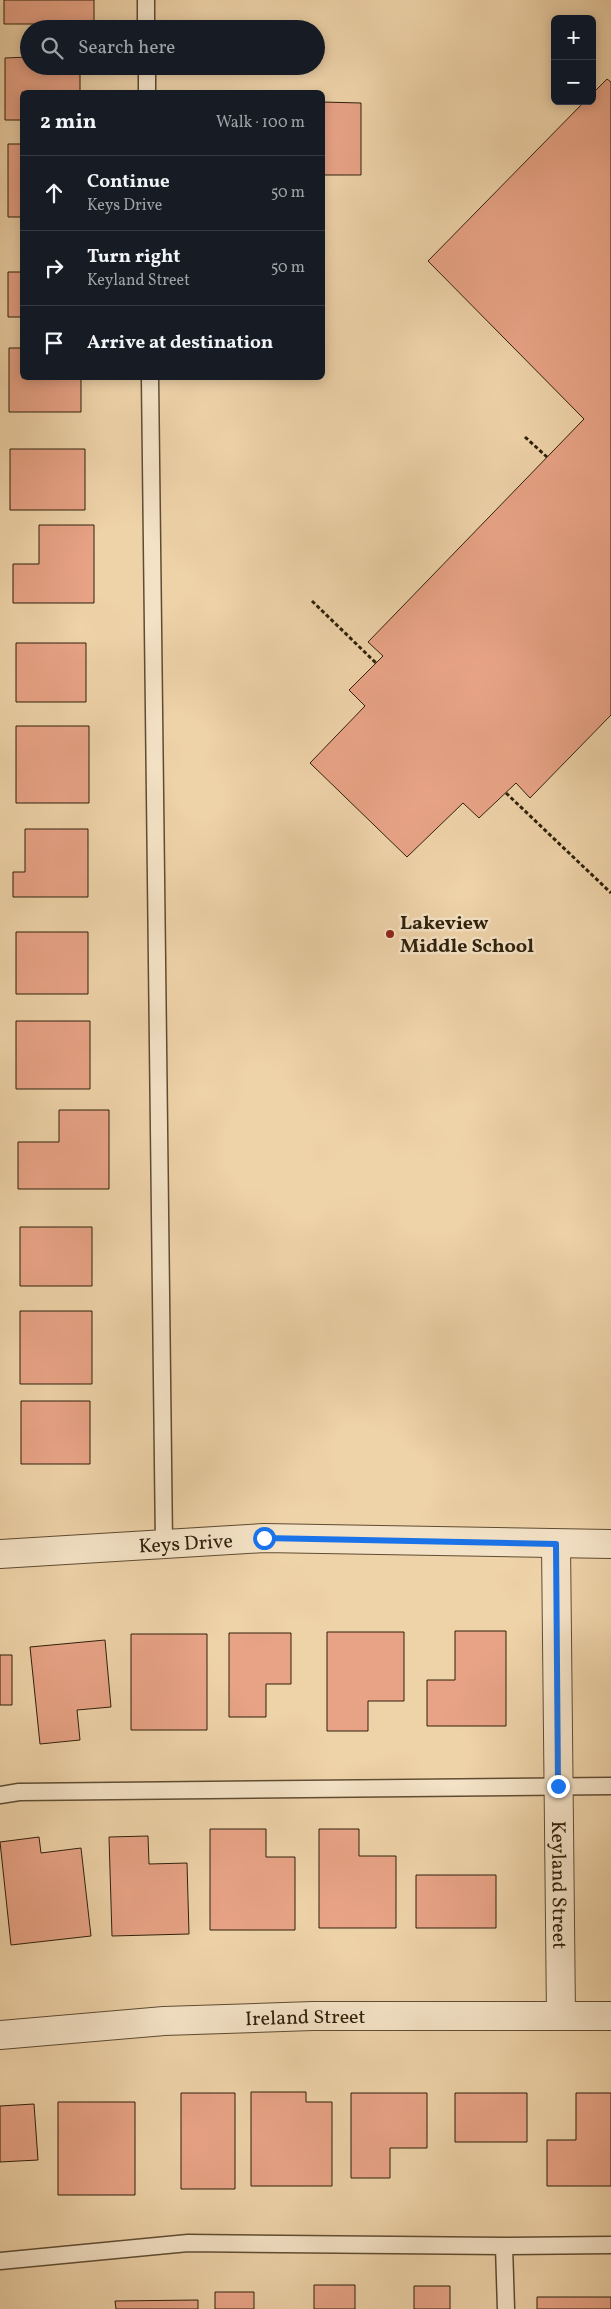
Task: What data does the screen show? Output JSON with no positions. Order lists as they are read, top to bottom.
{
  "streets": {
    "street": ["Keys Drive", "Keyland Street", "Ireland Street"]
  },
  "crossings": [
    ["Keys Drive", "Keyland Street"],
    ["Keyland Street", "Ireland Street"]
  ],
  "places": ["Lakeview Middle School"],
  "page": {
    "map_buttons": ["+", "−"],
    "search": "Search here",
    "heading": ["2 min", "Walk · 100 m"],
    "list": [
      ["Continue", "Keys Drive", "50 m"],
      ["Turn right", "Keyland Street", "50 m"],
      "Arrive at destination"
    ]
  }
}
